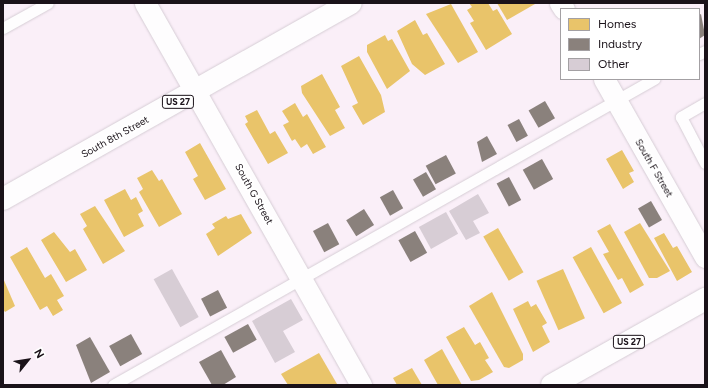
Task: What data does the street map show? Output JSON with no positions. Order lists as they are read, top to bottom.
{
  "streets": {
    "highway": ["US 27", "South 8th Street"],
    "street": ["South F Street", "South G Street"]
  },
  "crossings": [
    ["South 8th Street", "South G Street"]
  ],
  "legend": ["Homes", "Industry", "Other"],
  "north": "top right"
}
